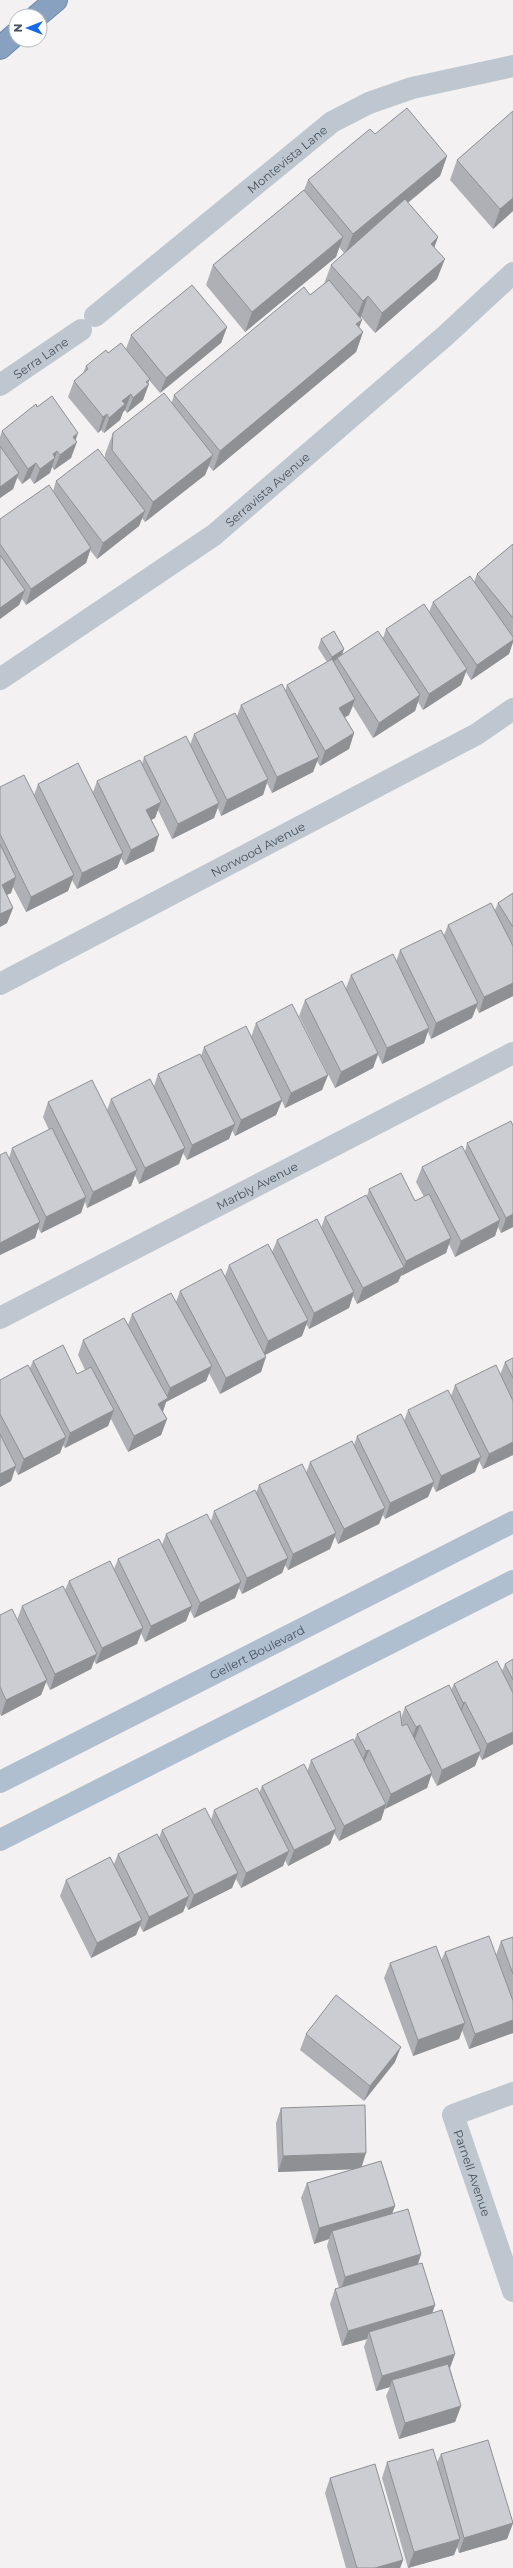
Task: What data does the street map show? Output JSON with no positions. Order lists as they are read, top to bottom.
{
  "streets": {
    "main road": ["Gellert Boulevard"],
    "street": [
      "Montevista Lane",
      "Serra Lane",
      "Serravista Avenue",
      "Norwood Avenue",
      "Marbly Avenue",
      "Parnell Avenue"
    ]
  },
  "crossings": [
    ["Montevista Lane", "Serra Lane"]
  ],
  "north": "left"
}
